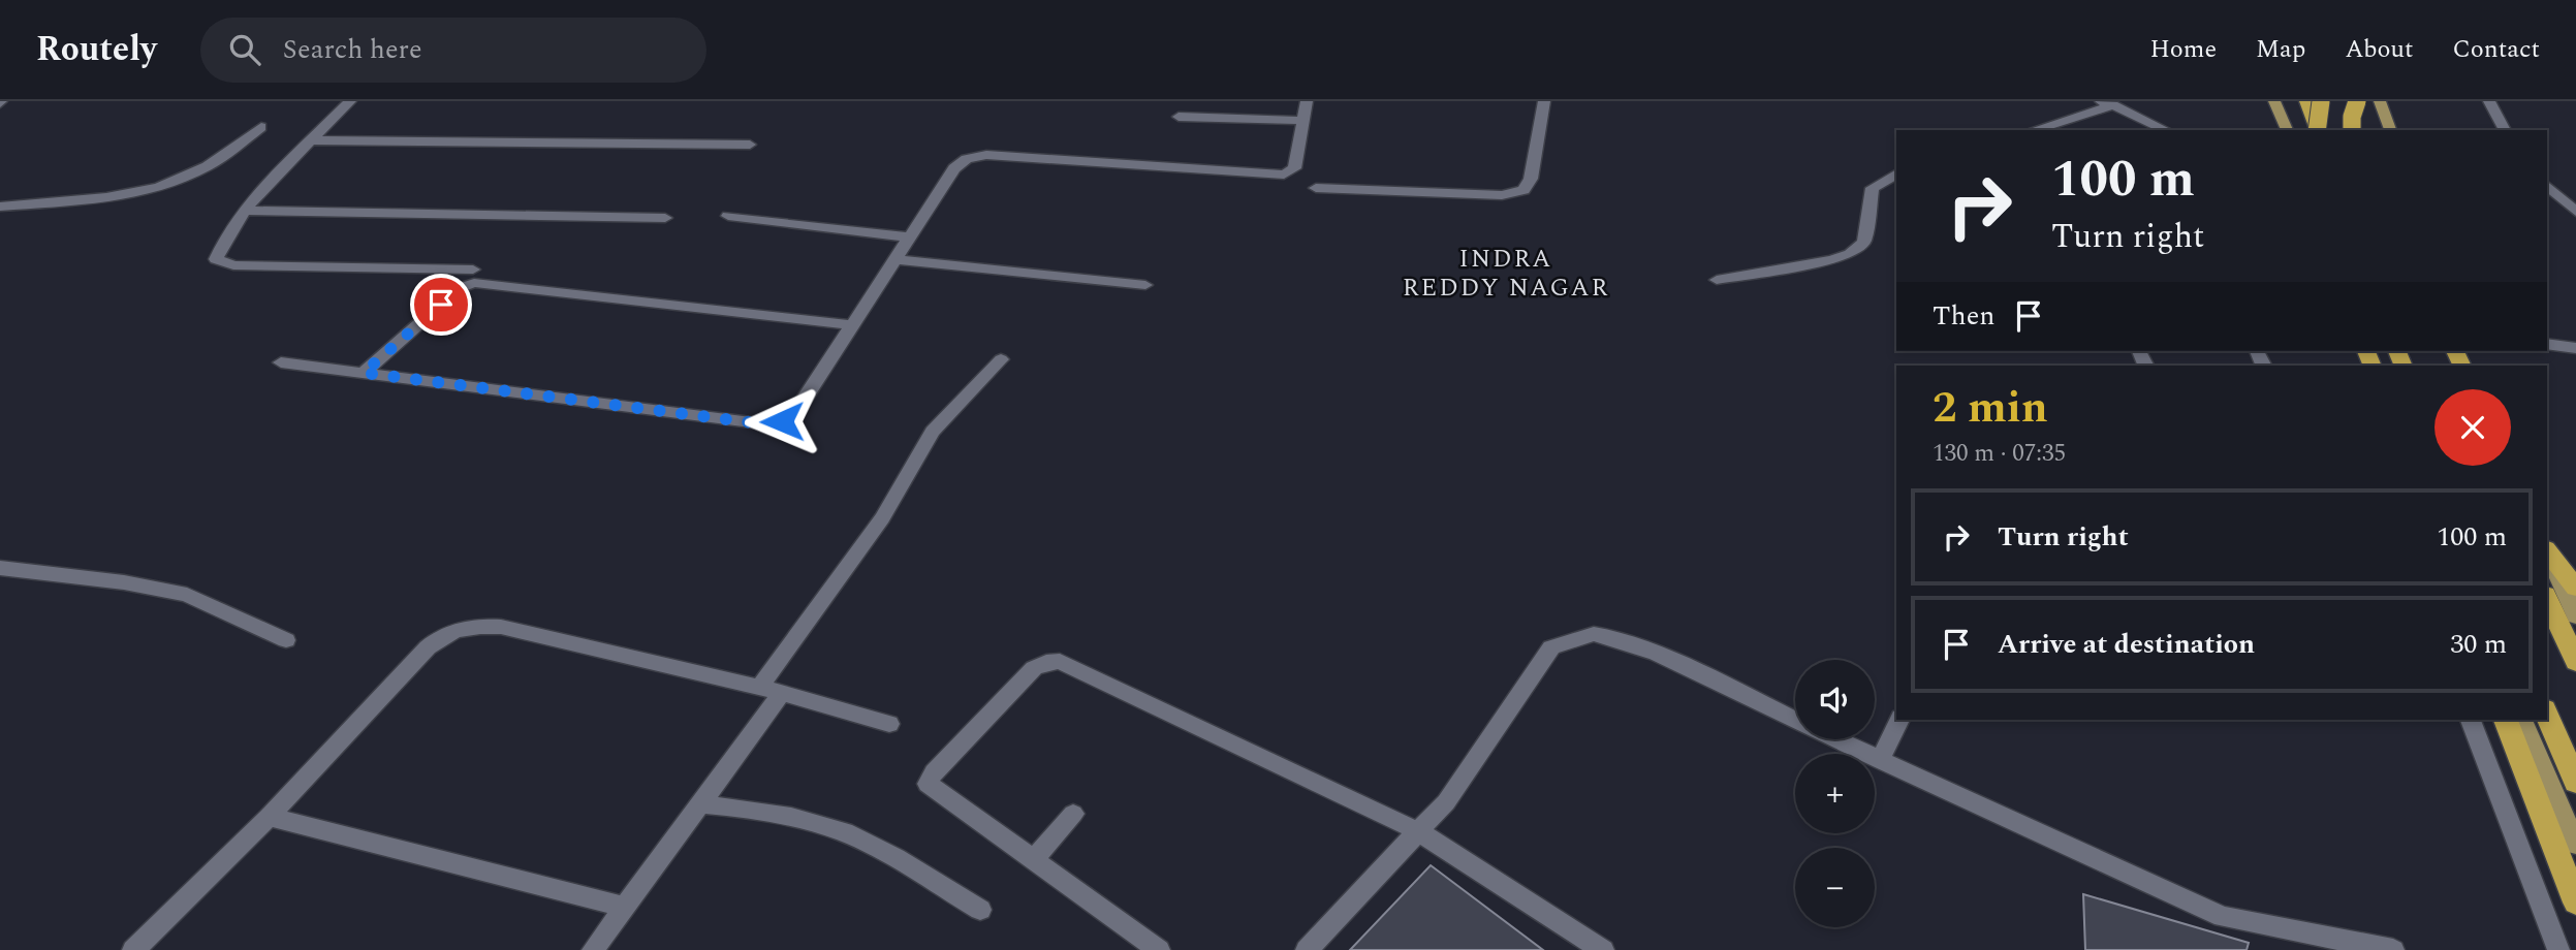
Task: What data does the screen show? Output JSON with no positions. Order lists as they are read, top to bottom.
{
  "districts": ["INDRA REDDY NAGAR"],
  "page": {
    "header": "Routely",
    "search": "Search here",
    "nav": [
      "Home",
      "Map",
      "About",
      "Contact"
    ],
    "turn": ["100 m", "Turn right"],
    "then": "Then",
    "heading": ["2 min", "130 m · 07:35"],
    "list": [
      {
        "name": "Turn right",
        "value": "100 m"
      },
      {
        "name": "Arrive at destination",
        "value": "30 m"
      }
    ],
    "map_buttons": ["+", "−"]
  }
}
